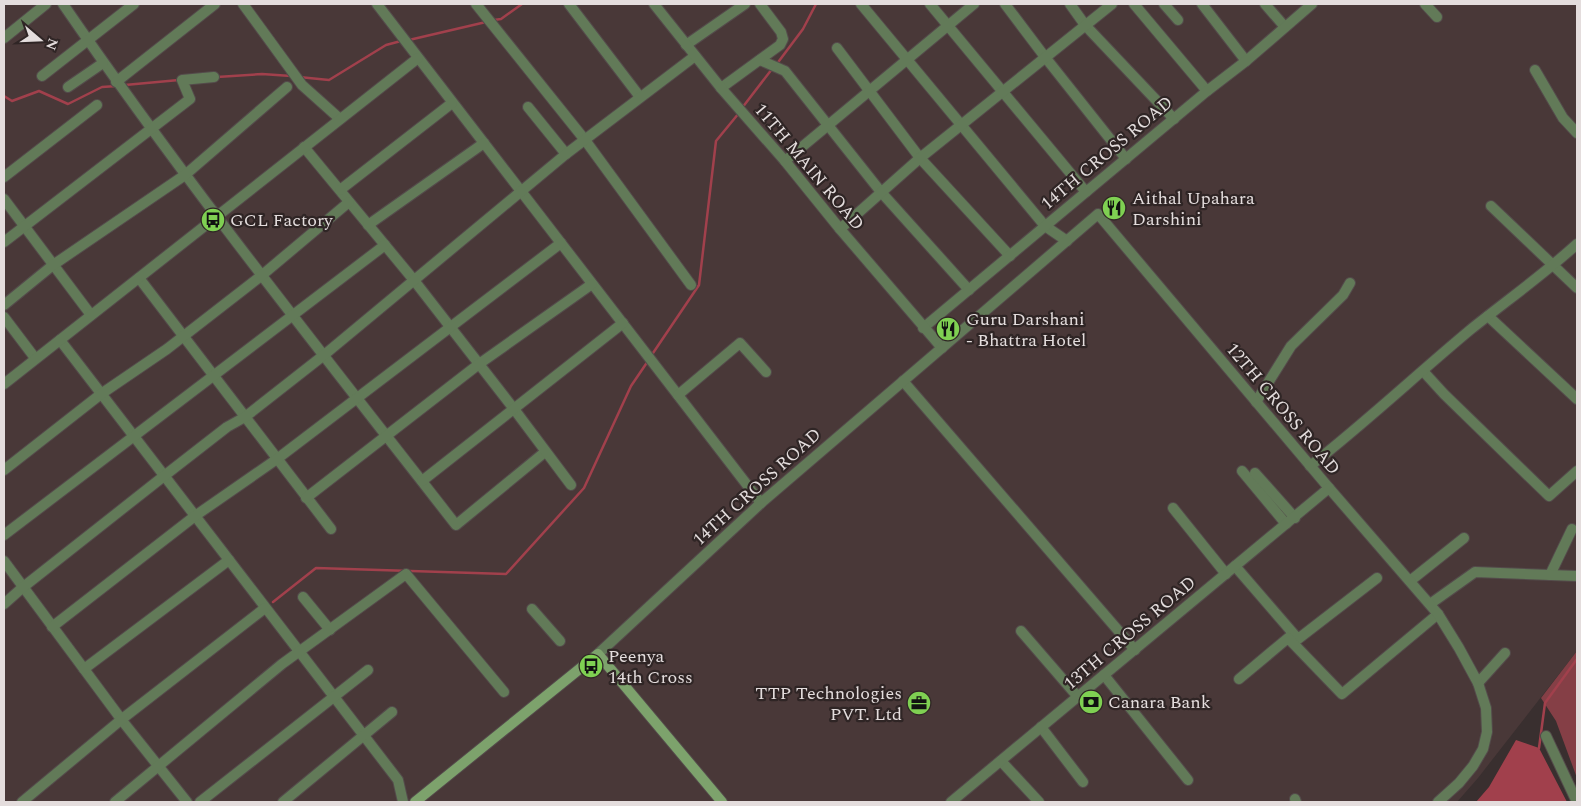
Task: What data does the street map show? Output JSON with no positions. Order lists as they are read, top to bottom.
{
  "streets": {
    "street": [
      "14TH CROSS ROAD",
      "11TH MAIN ROAD",
      "12TH CROSS ROAD",
      "13TH CROSS ROAD"
    ]
  },
  "crossings": [
    ["14TH CROSS ROAD", "11TH MAIN ROAD"],
    ["14TH CROSS ROAD", "12TH CROSS ROAD"],
    ["11TH MAIN ROAD", "12TH CROSS ROAD"],
    ["12TH CROSS ROAD", "13TH CROSS ROAD"]
  ],
  "places": {
    "restaurant": ["Aithal Upahara Darshini", "Guru Darshani - Bhattra Hotel"],
    "bus stop": ["GCL Factory", "Peenya 14th Cross"],
    "bank": ["Canara Bank"],
    "office": ["TTP Technologies PVT. Ltd"]
  },
  "north": "right"
}
